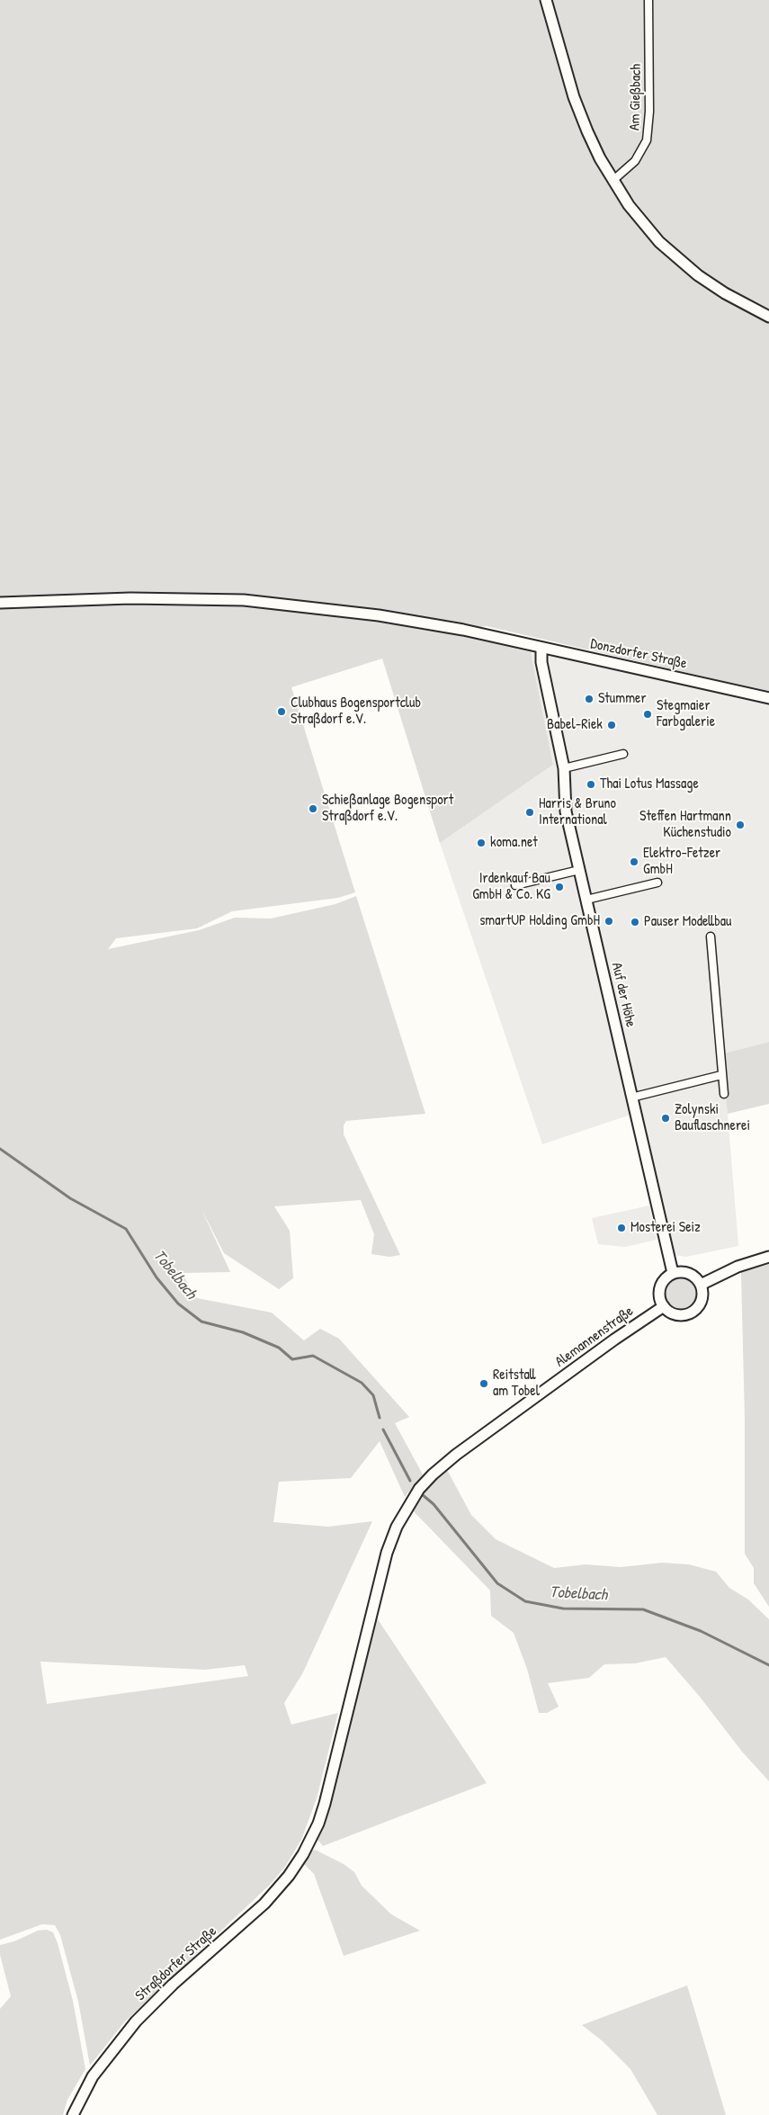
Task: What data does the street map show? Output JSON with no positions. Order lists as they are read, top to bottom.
{
  "streets": {
    "street": [
      "Am Gießbach",
      "Donzdorfer Straße",
      "Auf der Höhe",
      "Alemannenstraße",
      "Straßdorfer Straße"
    ]
  },
  "crossings": [
    ["Donzdorfer Straße", "Auf der Höhe"],
    ["Auf der Höhe", "Alemannenstraße"],
    ["Alemannenstraße", "Straßdorfer Straße"]
  ],
  "water": ["Tobelbach"],
  "places": [
    "Stummer",
    "Clubhaus Bogensportclub Straßdorf e.V.",
    "Stegmaier Farbgalerie",
    "Babel-Riek",
    "Thai Lotus Massage",
    "Schießanlage Bogensport Straßdorf e.V.",
    "Harris & Bruno International",
    "Steffen Hartmann Küchenstudio",
    "koma.net",
    "Elektro-Fetzer GmbH",
    "Irdenkauf Bau GmbH & Co. KG",
    "smartUP Holding GmbH",
    "Pauser Modellbau",
    "Zolynski Bauflaschnerei",
    "Mosterei Seiz",
    "Reitstall am Tobel"
  ]
}
